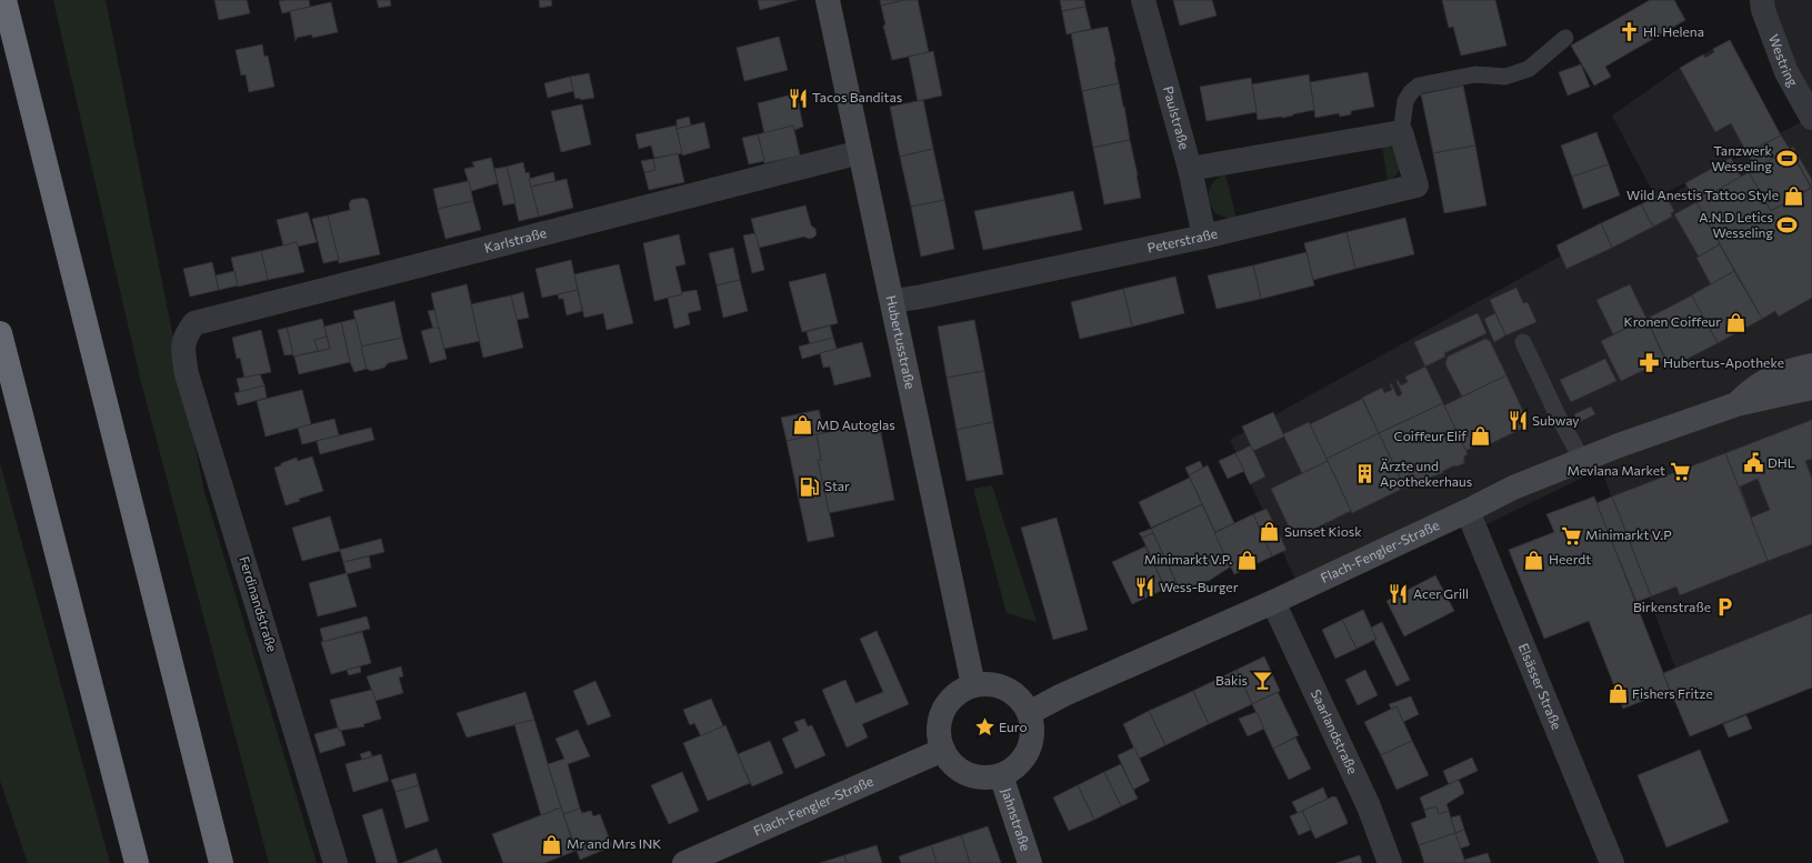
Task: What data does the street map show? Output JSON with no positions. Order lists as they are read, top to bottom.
{
  "streets": {
    "street": [
      "Westring",
      "Paulstraße",
      "Karlstraße",
      "Peterstraße",
      "Hubertusstraße",
      "Flach-Fengler-Straße",
      "Ferdinandstraße",
      "Elsässer Straße",
      "Saarlandstraße",
      "Jahnstraße"
    ]
  },
  "crossings": [
    ["Paulstraße", "Peterstraße"],
    ["Karlstraße", "Hubertusstraße"],
    ["Karlstraße", "Ferdinandstraße"],
    ["Peterstraße", "Hubertusstraße"],
    ["Hubertusstraße", "Flach-Fengler-Straße"],
    ["Hubertusstraße", "Jahnstraße"],
    ["Flach-Fengler-Straße", "Elsässer Straße"],
    ["Flach-Fengler-Straße", "Saarlandstraße"],
    ["Flach-Fengler-Straße", "Jahnstraße"]
  ],
  "places": {
    "church": ["Hl. Helena"],
    "restaurant": [
      "Tacos Banditas",
      "Subway",
      "Wess-Burger",
      "Acer Grill"
    ],
    "sports": ["Tanzwerk Wesseling", "A.N.D Letics Wesseling"],
    "shop": [
      "Wild Anestis Tattoo Style",
      "Kronen Coiffeur",
      "MD Autoglas",
      "Coiffeur Elif",
      "Sunset Kiosk",
      "Minimarkt V.P.",
      "Heerdt",
      "Fishers Fritze",
      "Mr and Mrs INK"
    ],
    "pharmacy": ["Hubertus-Apotheke"],
    "public building": ["DHL"],
    "supermarket": ["Mevlana Market", "Minimarkt V.P"],
    "building": ["Ärzte und Apothekerhaus"],
    "fuel station": ["Star"],
    "parking": ["Birkenstraße"],
    "bar": ["Bakis"],
    "place": ["Euro"]
  }
}
